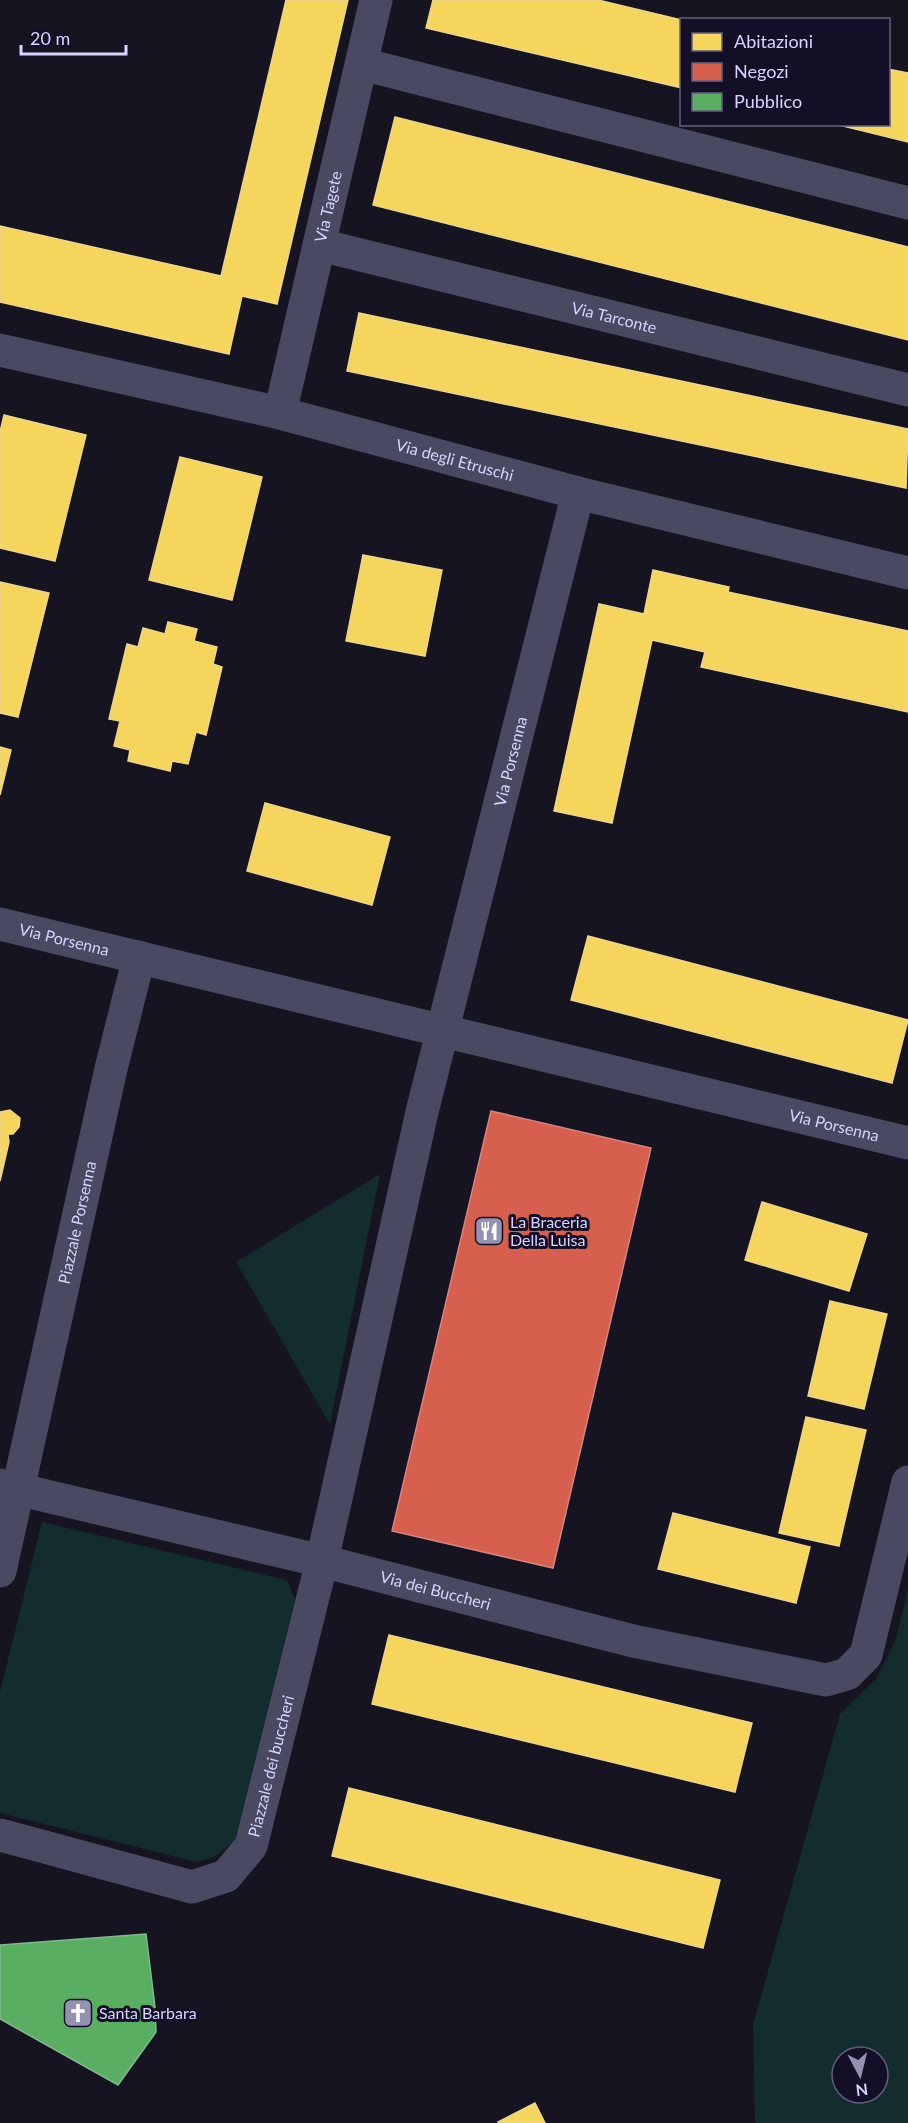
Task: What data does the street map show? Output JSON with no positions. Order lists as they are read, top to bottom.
{
  "streets": {
    "street": [
      "Via Tagete",
      "Via Tarconte",
      "Via degli Etruschi",
      "Via Porsenna",
      "Piazzale Porsenna",
      "Via dei Buccheri",
      "Piazzale dei buccheri"
    ]
  },
  "crossings": [
    ["Via Tagete", "Via Tarconte"],
    ["Via Tagete", "Via degli Etruschi"],
    ["Via degli Etruschi", "Via Porsenna"],
    ["Via Porsenna", "Piazzale Porsenna"],
    ["Piazzale Porsenna", "Via dei Buccheri"],
    ["Via dei Buccheri", "Piazzale dei buccheri"]
  ],
  "places": {
    "restaurant": ["La Braceria Della Luisa"],
    "church": ["Santa Barbara"]
  },
  "legend": ["Abitazioni", "Negozi", "Pubblico"],
  "scale_bar": "20 m",
  "north": "bottom"
}
